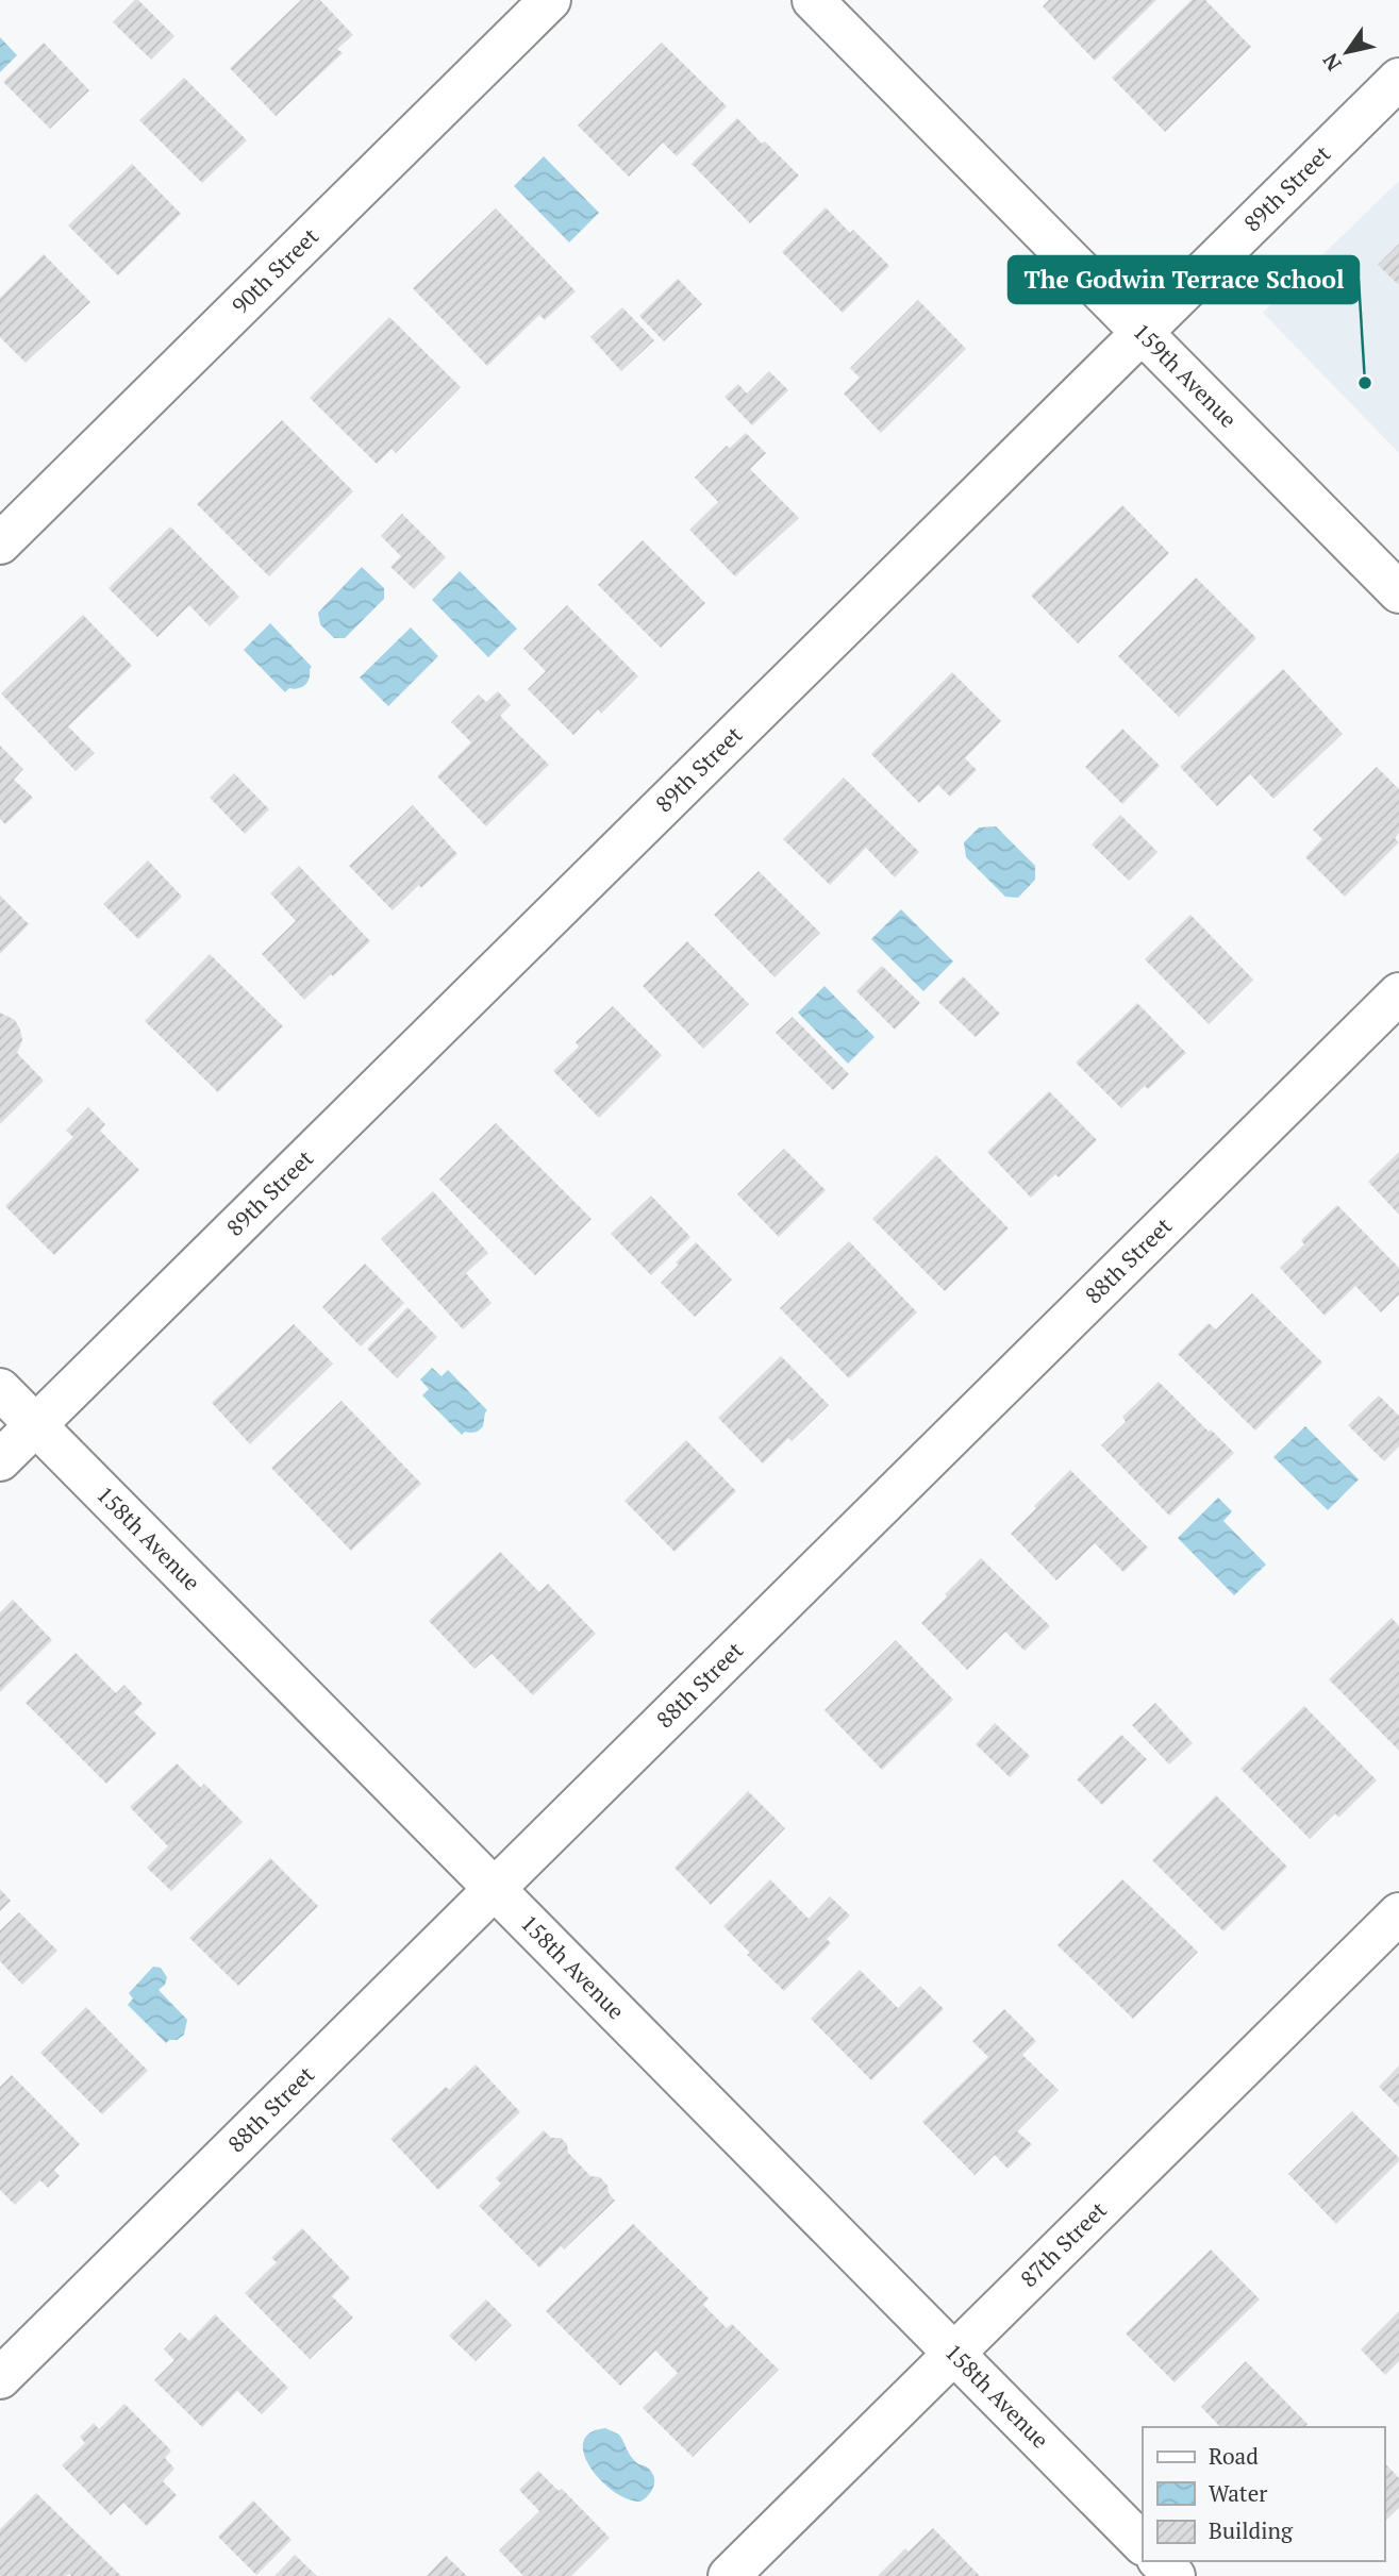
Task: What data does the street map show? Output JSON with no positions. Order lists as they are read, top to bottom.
{
  "streets": {
    "street": [
      "89th Street",
      "90th Street",
      "159th Avenue",
      "88th Street",
      "158th Avenue",
      "87th Street"
    ]
  },
  "crossings": [
    ["89th Street", "159th Avenue"],
    ["89th Street", "158th Avenue"],
    ["88th Street", "158th Avenue"],
    ["158th Avenue", "87th Street"]
  ],
  "places": ["The Godwin Terrace School"],
  "legend": ["Road", "Water", "Building"],
  "north": "bottom left"
}
